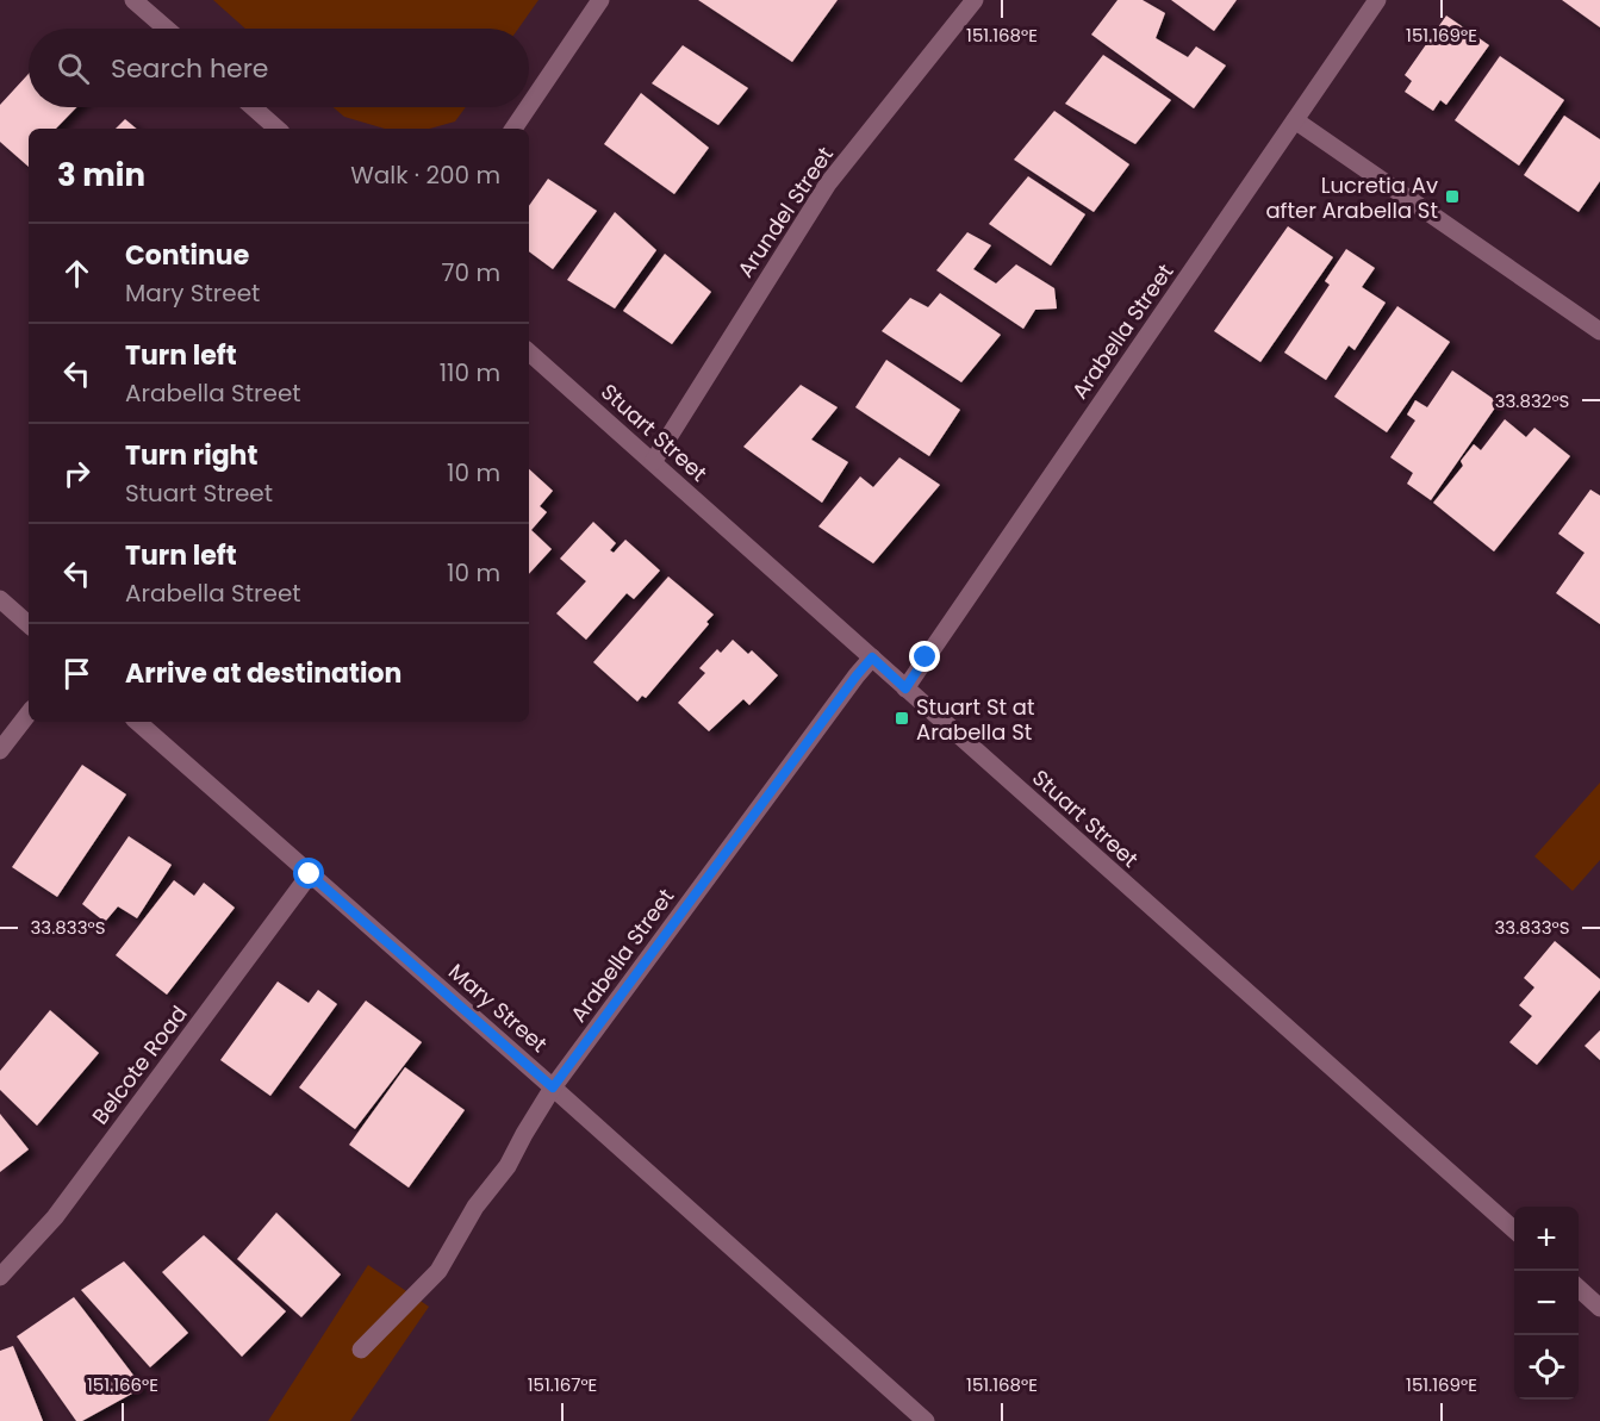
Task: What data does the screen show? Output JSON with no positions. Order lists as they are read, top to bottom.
{
  "streets": {
    "street": [
      "Arundel Street",
      "Arabella Street",
      "Stuart Street",
      "Mary Street",
      "Belcote Road"
    ]
  },
  "crossings": [
    ["Arundel Street", "Stuart Street"],
    ["Arabella Street", "Stuart Street"],
    ["Arabella Street", "Mary Street"],
    ["Mary Street", "Belcote Road"]
  ],
  "places": {
    "transit": ["Lucretia Av after Arabella St", "Stuart St at Arabella St"]
  },
  "page": {
    "search": "Search here",
    "heading": ["3 min", "Walk · 200 m"],
    "list": [
      ["Continue", "Mary Street", "70 m"],
      ["Turn left", "Arabella Street", "110 m"],
      ["Turn right", "Stuart Street", "10 m"],
      ["Turn left", "Arabella Street", "10 m"],
      "Arrive at destination"
    ],
    "map_buttons": ["+", "−"]
  },
  "coordinates": [
    "151.168°E",
    "151.169°E",
    "33.832°S",
    "33.833°S",
    "151.166°E",
    "151.167°E"
  ]
}
